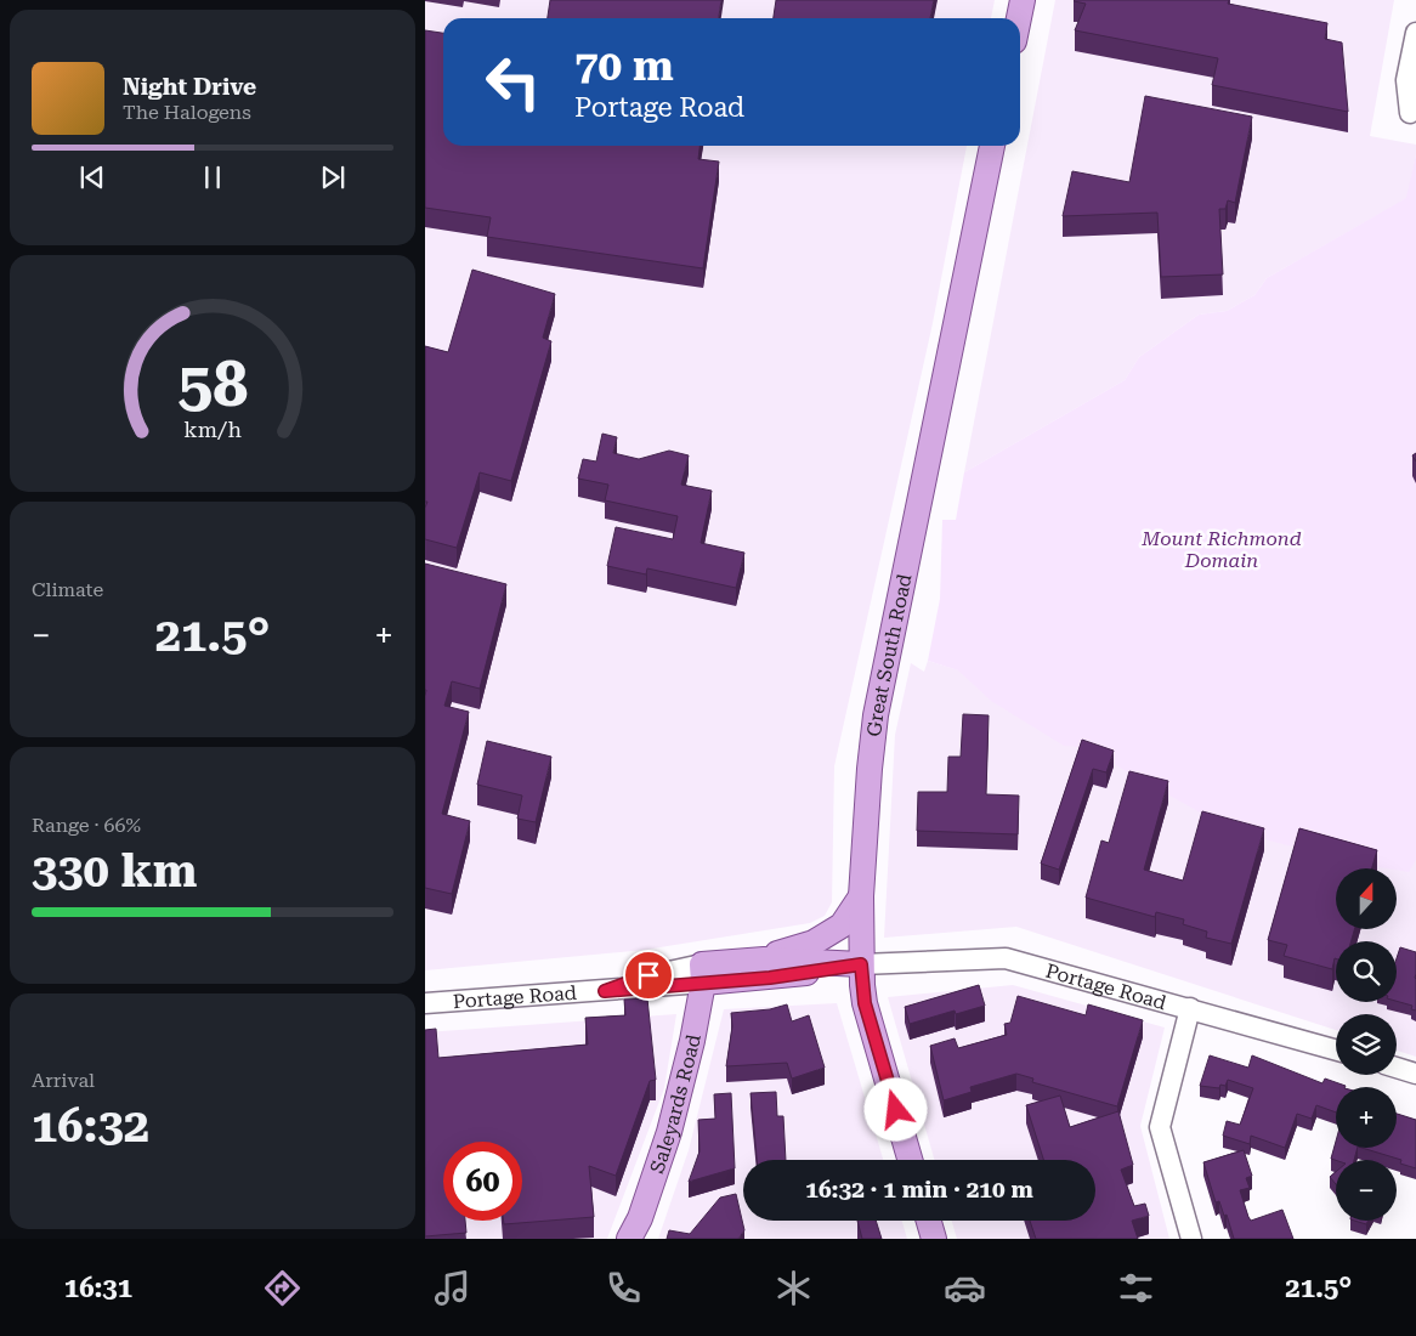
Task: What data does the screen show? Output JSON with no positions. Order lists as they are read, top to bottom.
{
  "streets": {
    "main road": ["Great South Road", "Portage Road", "Saleyards Road"]
  },
  "crossings": [
    ["Great South Road", "Portage Road"],
    ["Portage Road", "Saleyards Road"]
  ],
  "parks": ["Mount Richmond Domain"],
  "north": "top",
  "page": {
    "turn": ["70 m", "Portage Road"],
    "song": ["Night Drive", "The Halogens"],
    "tile": [
      "Climate",
      ["Range · 66%", "330 km"],
      ["Arrival", "16:32"]
    ],
    "heat": ["−", "21.5°", "+"],
    "map_buttons": ["+", "−"],
    "limit": "60",
    "trip": "16:32 · 1 min · 210 m",
    "tabs": ["16:31", "21.5°"],
    "gauge": ["58", "km/h"]
  }
}
